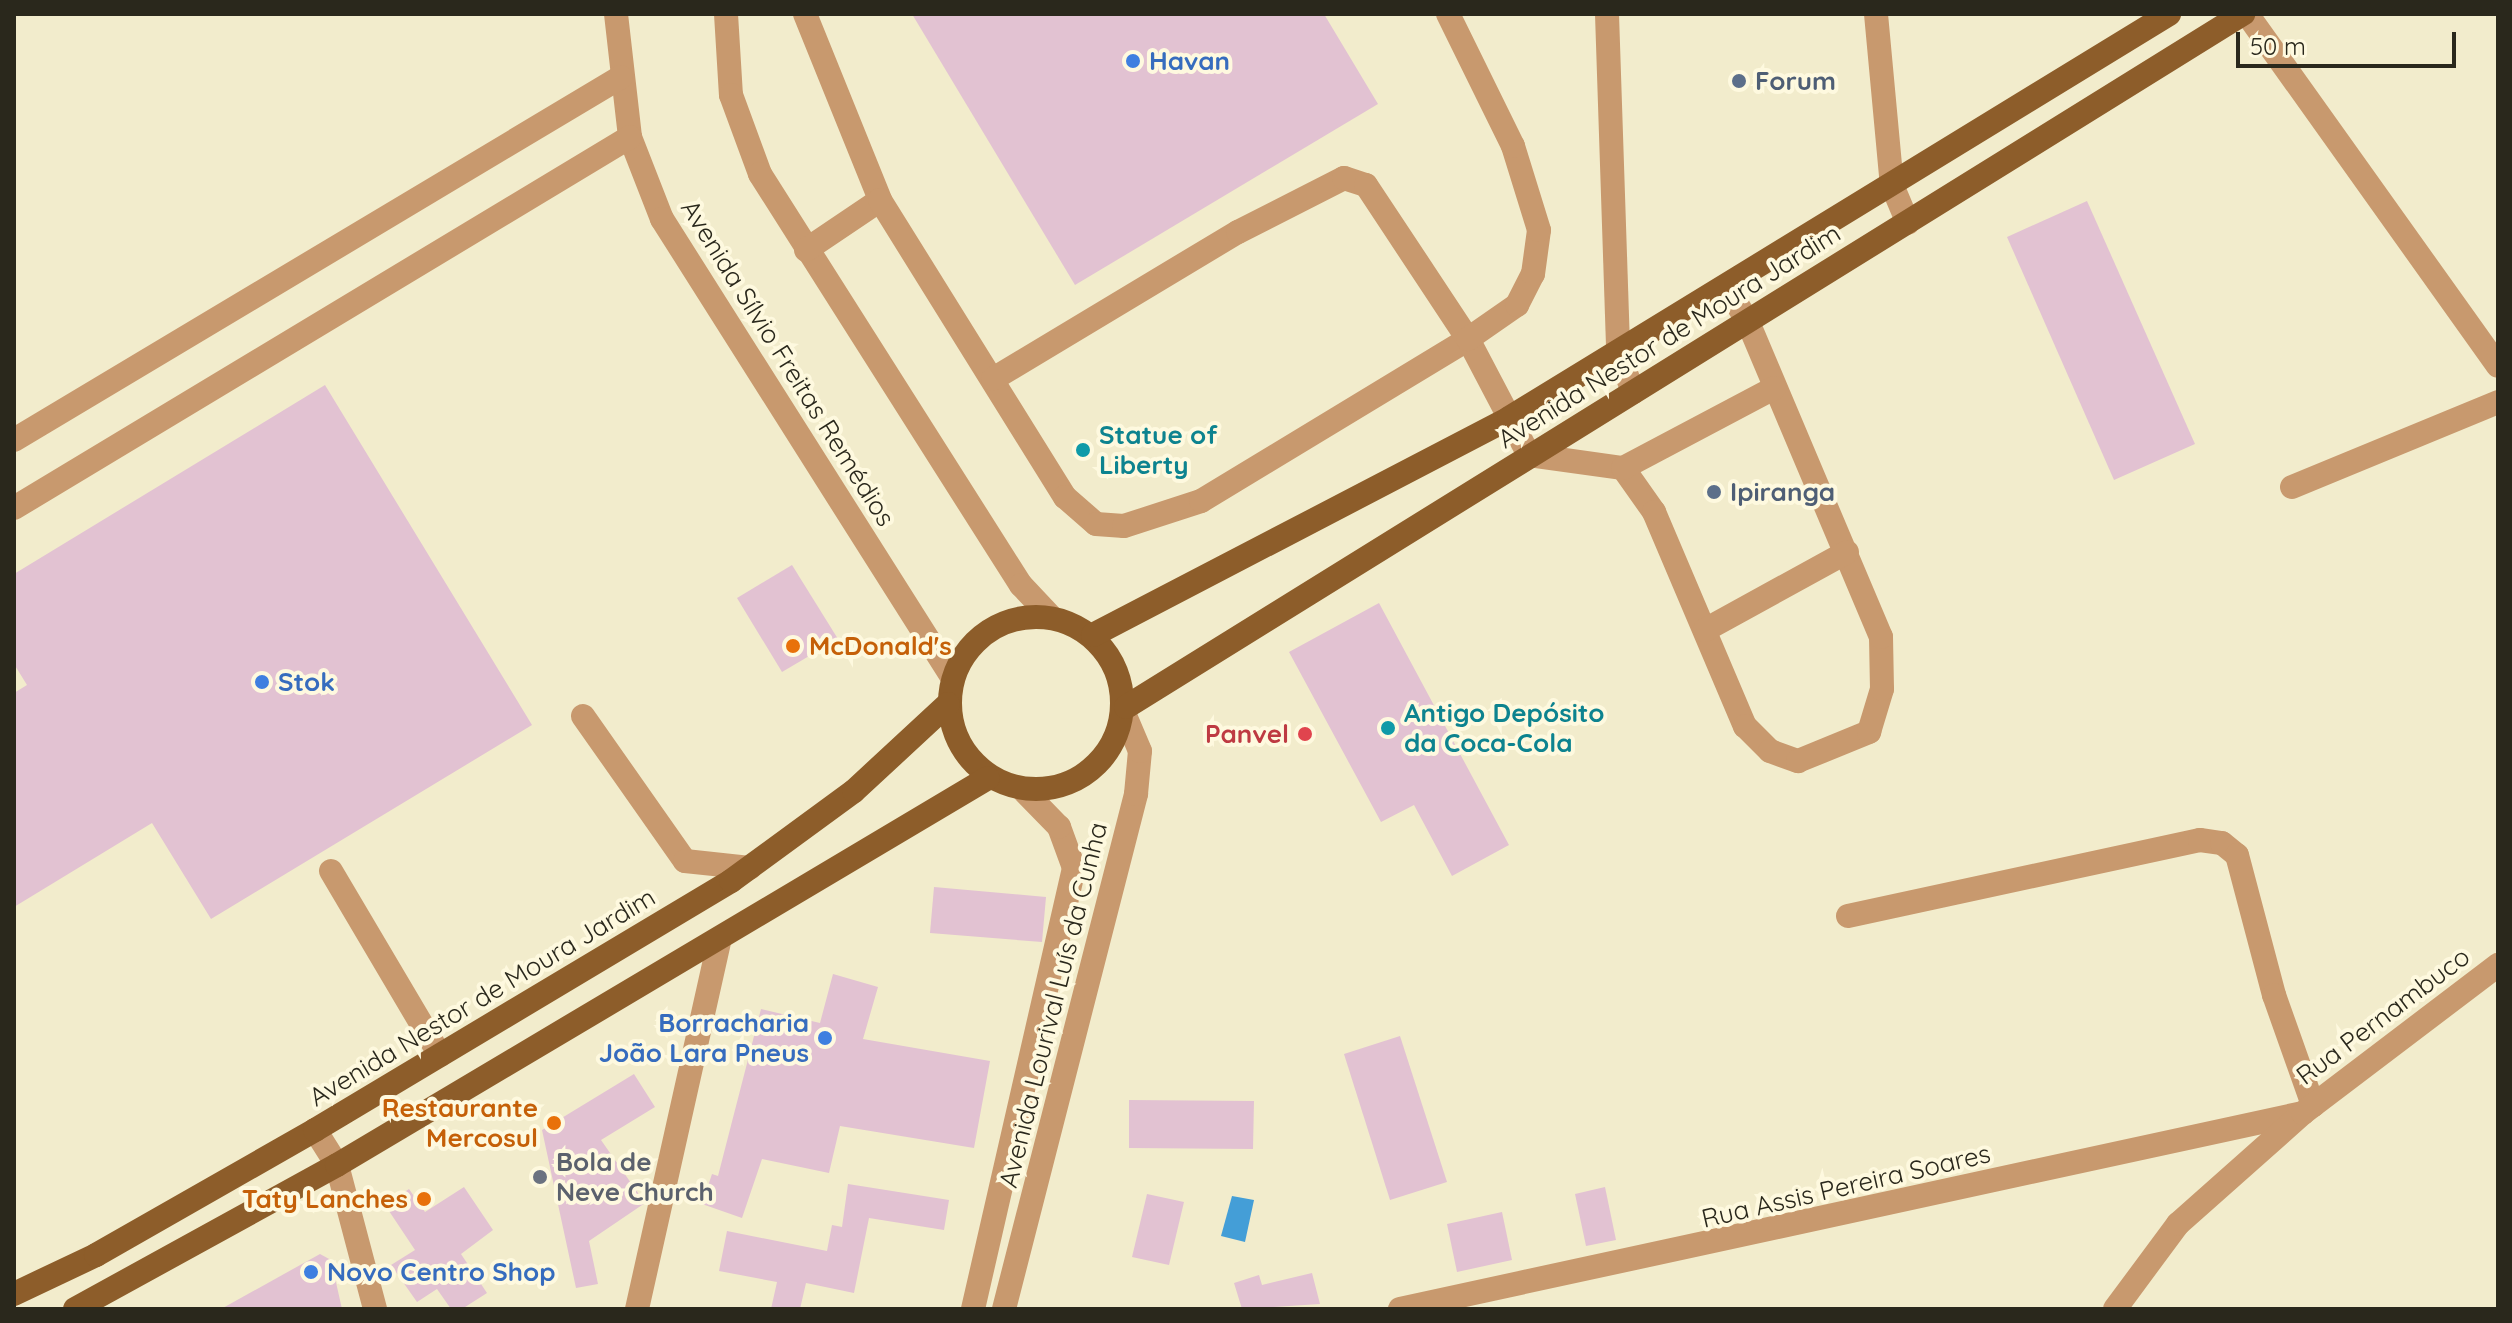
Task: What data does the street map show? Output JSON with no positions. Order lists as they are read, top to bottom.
{
  "streets": {
    "main road": ["Avenida Nestor de Moura Jardim"],
    "street": [
      "Avenida Sílvio Freitas Remédios",
      "Avenida Lourival Luís da Cunha",
      "Rua Pernambuco",
      "Rua Assis Pereira Soares"
    ]
  },
  "crossings": [
    ["Avenida Nestor de Moura Jardim", "Avenida Sílvio Freitas Remédios"],
    ["Avenida Nestor de Moura Jardim", "Avenida Lourival Luís da Cunha"],
    ["Avenida Sílvio Freitas Remédios", "Avenida Lourival Luís da Cunha"],
    ["Rua Pernambuco", "Rua Assis Pereira Soares"]
  ],
  "places": [
    "Havan",
    "Forum",
    "Statue of Liberty",
    "Ipiranga",
    "McDonald's",
    "Stok",
    "Antigo Depósito da Coca-Cola",
    "Panvel",
    "Borracharia João Lara Pneus",
    "Restaurante Mercosul",
    "Bola de Neve Church",
    "Taty Lanches",
    "Novo Centro Shop"
  ],
  "scale_bar": "50 m"
}
